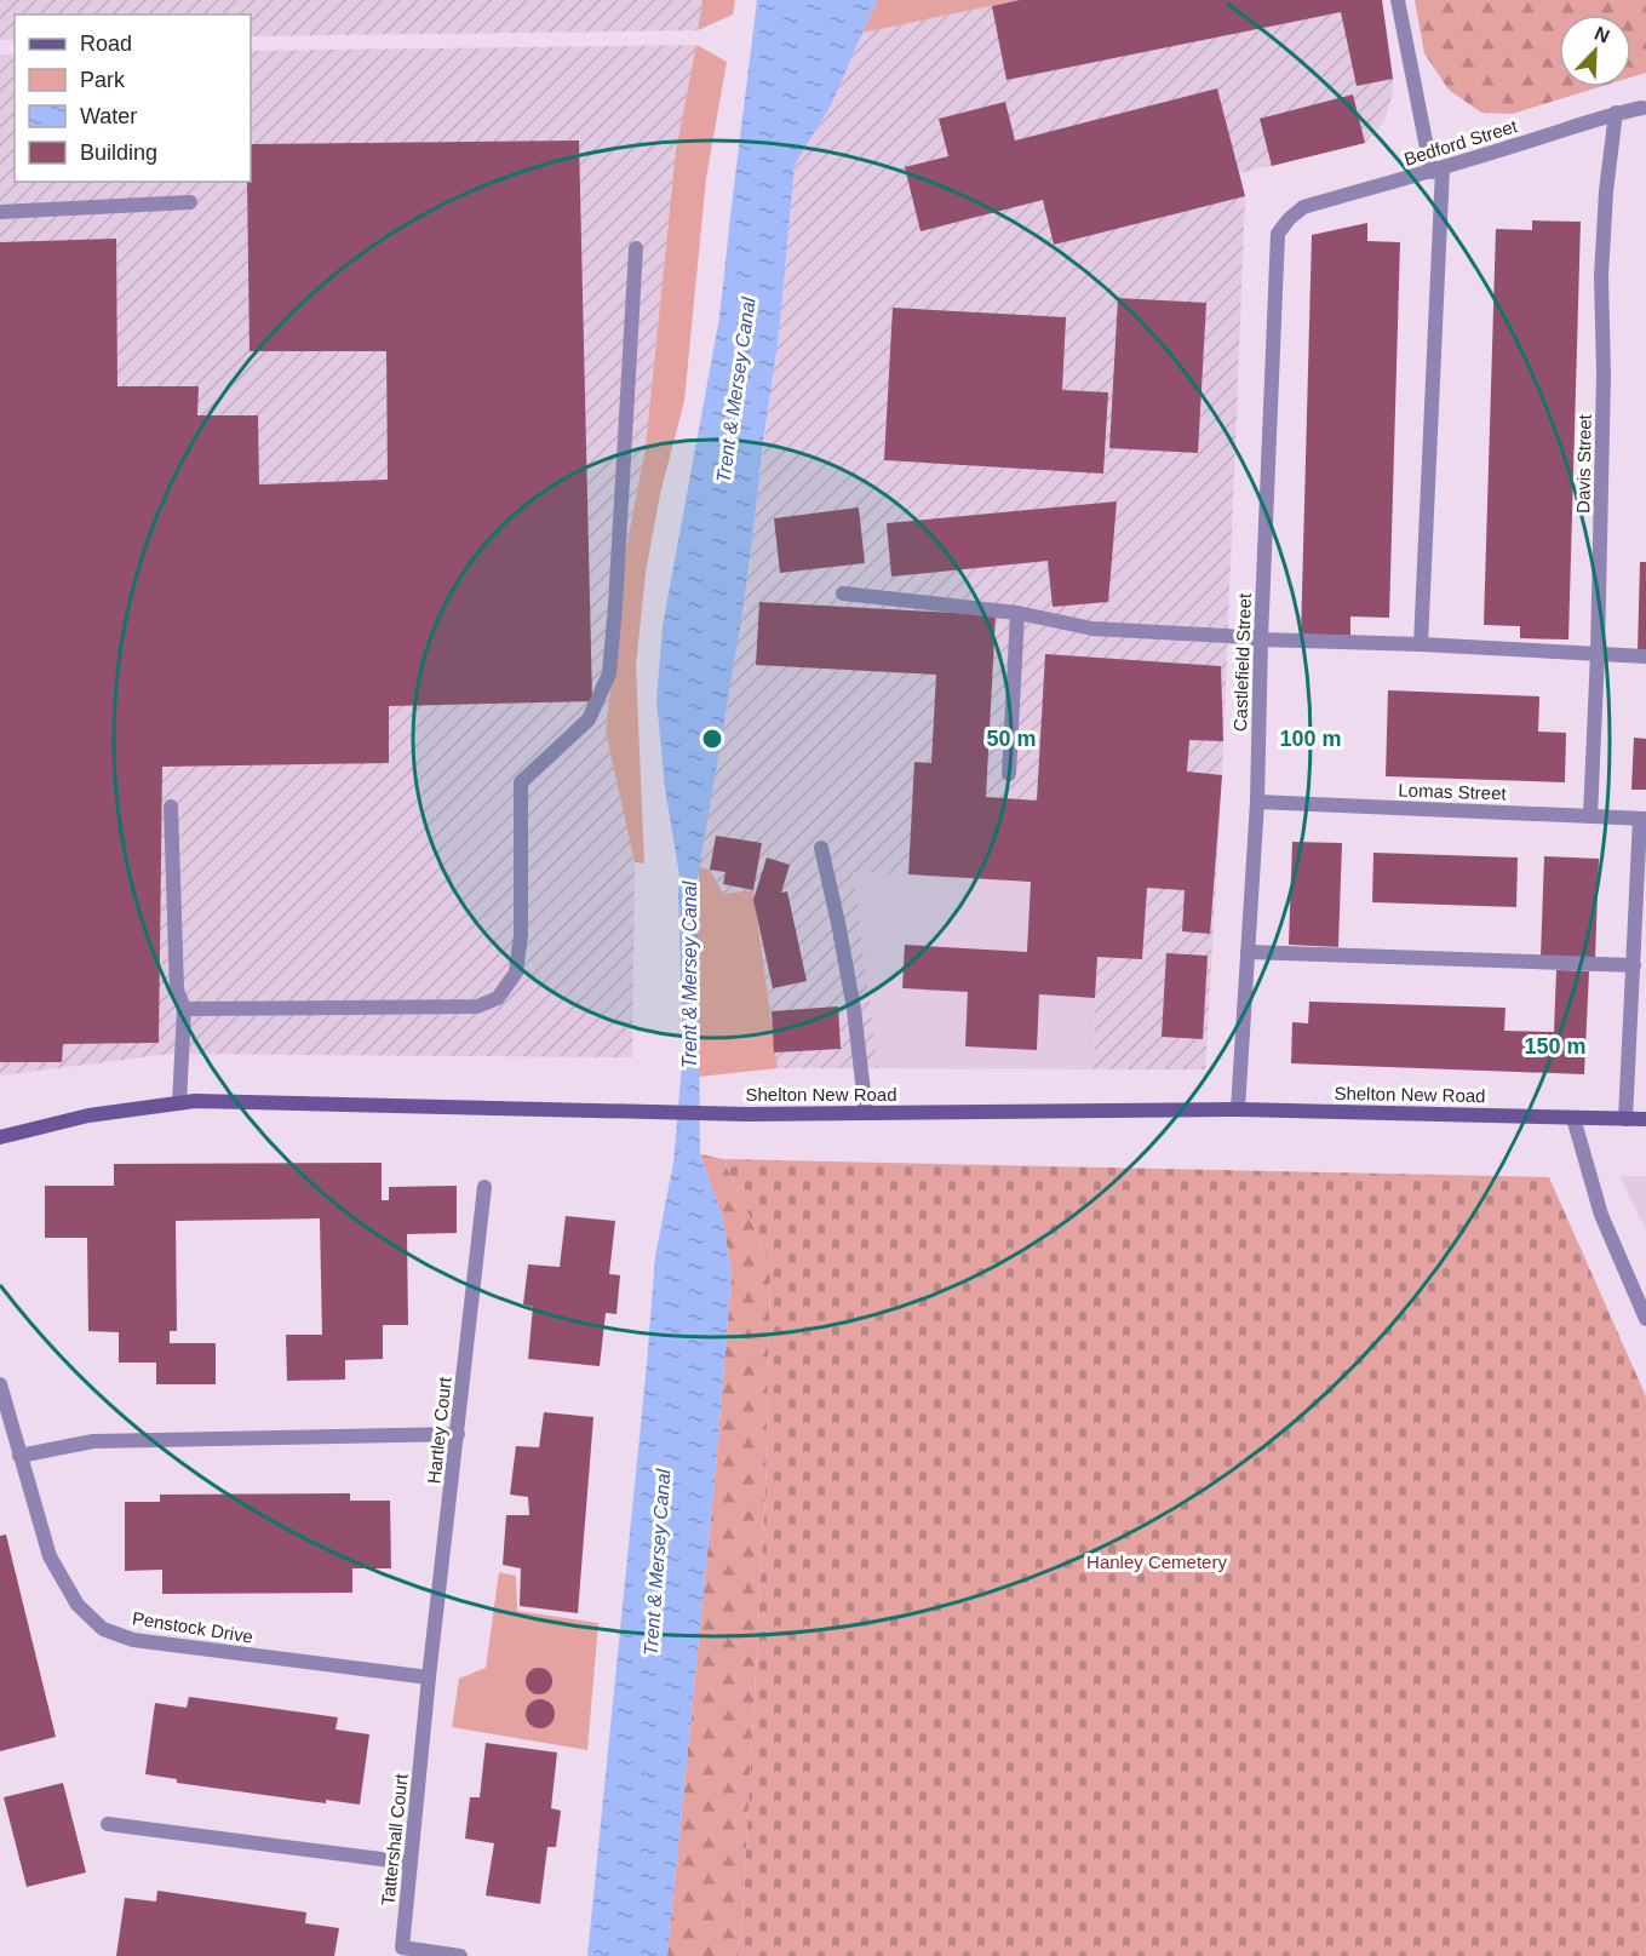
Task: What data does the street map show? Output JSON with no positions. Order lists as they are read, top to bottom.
{
  "streets": {
    "main road": ["Shelton New Road"],
    "street": [
      "Bedford Street",
      "Davis Street",
      "Castlefield Street",
      "Lomas Street",
      "Hartley Court",
      "Penstock Drive",
      "Tattershall Court"
    ]
  },
  "crossings": [
    ["Bedford Street", "Davis Street"],
    ["Bedford Street", "Castlefield Street"],
    ["Davis Street", "Lomas Street"],
    ["Castlefield Street", "Lomas Street"],
    ["Castlefield Street", "Shelton New Road"],
    ["Hartley Court", "Penstock Drive"],
    ["Hartley Court", "Tattershall Court"],
    ["Penstock Drive", "Tattershall Court"]
  ],
  "water": ["Trent & Mersey Canal"],
  "parks": ["Hanley Cemetery"],
  "legend": [
    "Road",
    "Park",
    "Water",
    "Building"
  ],
  "north": "top right",
  "rings": ["50 m", "100 m", "150 m"]
}
